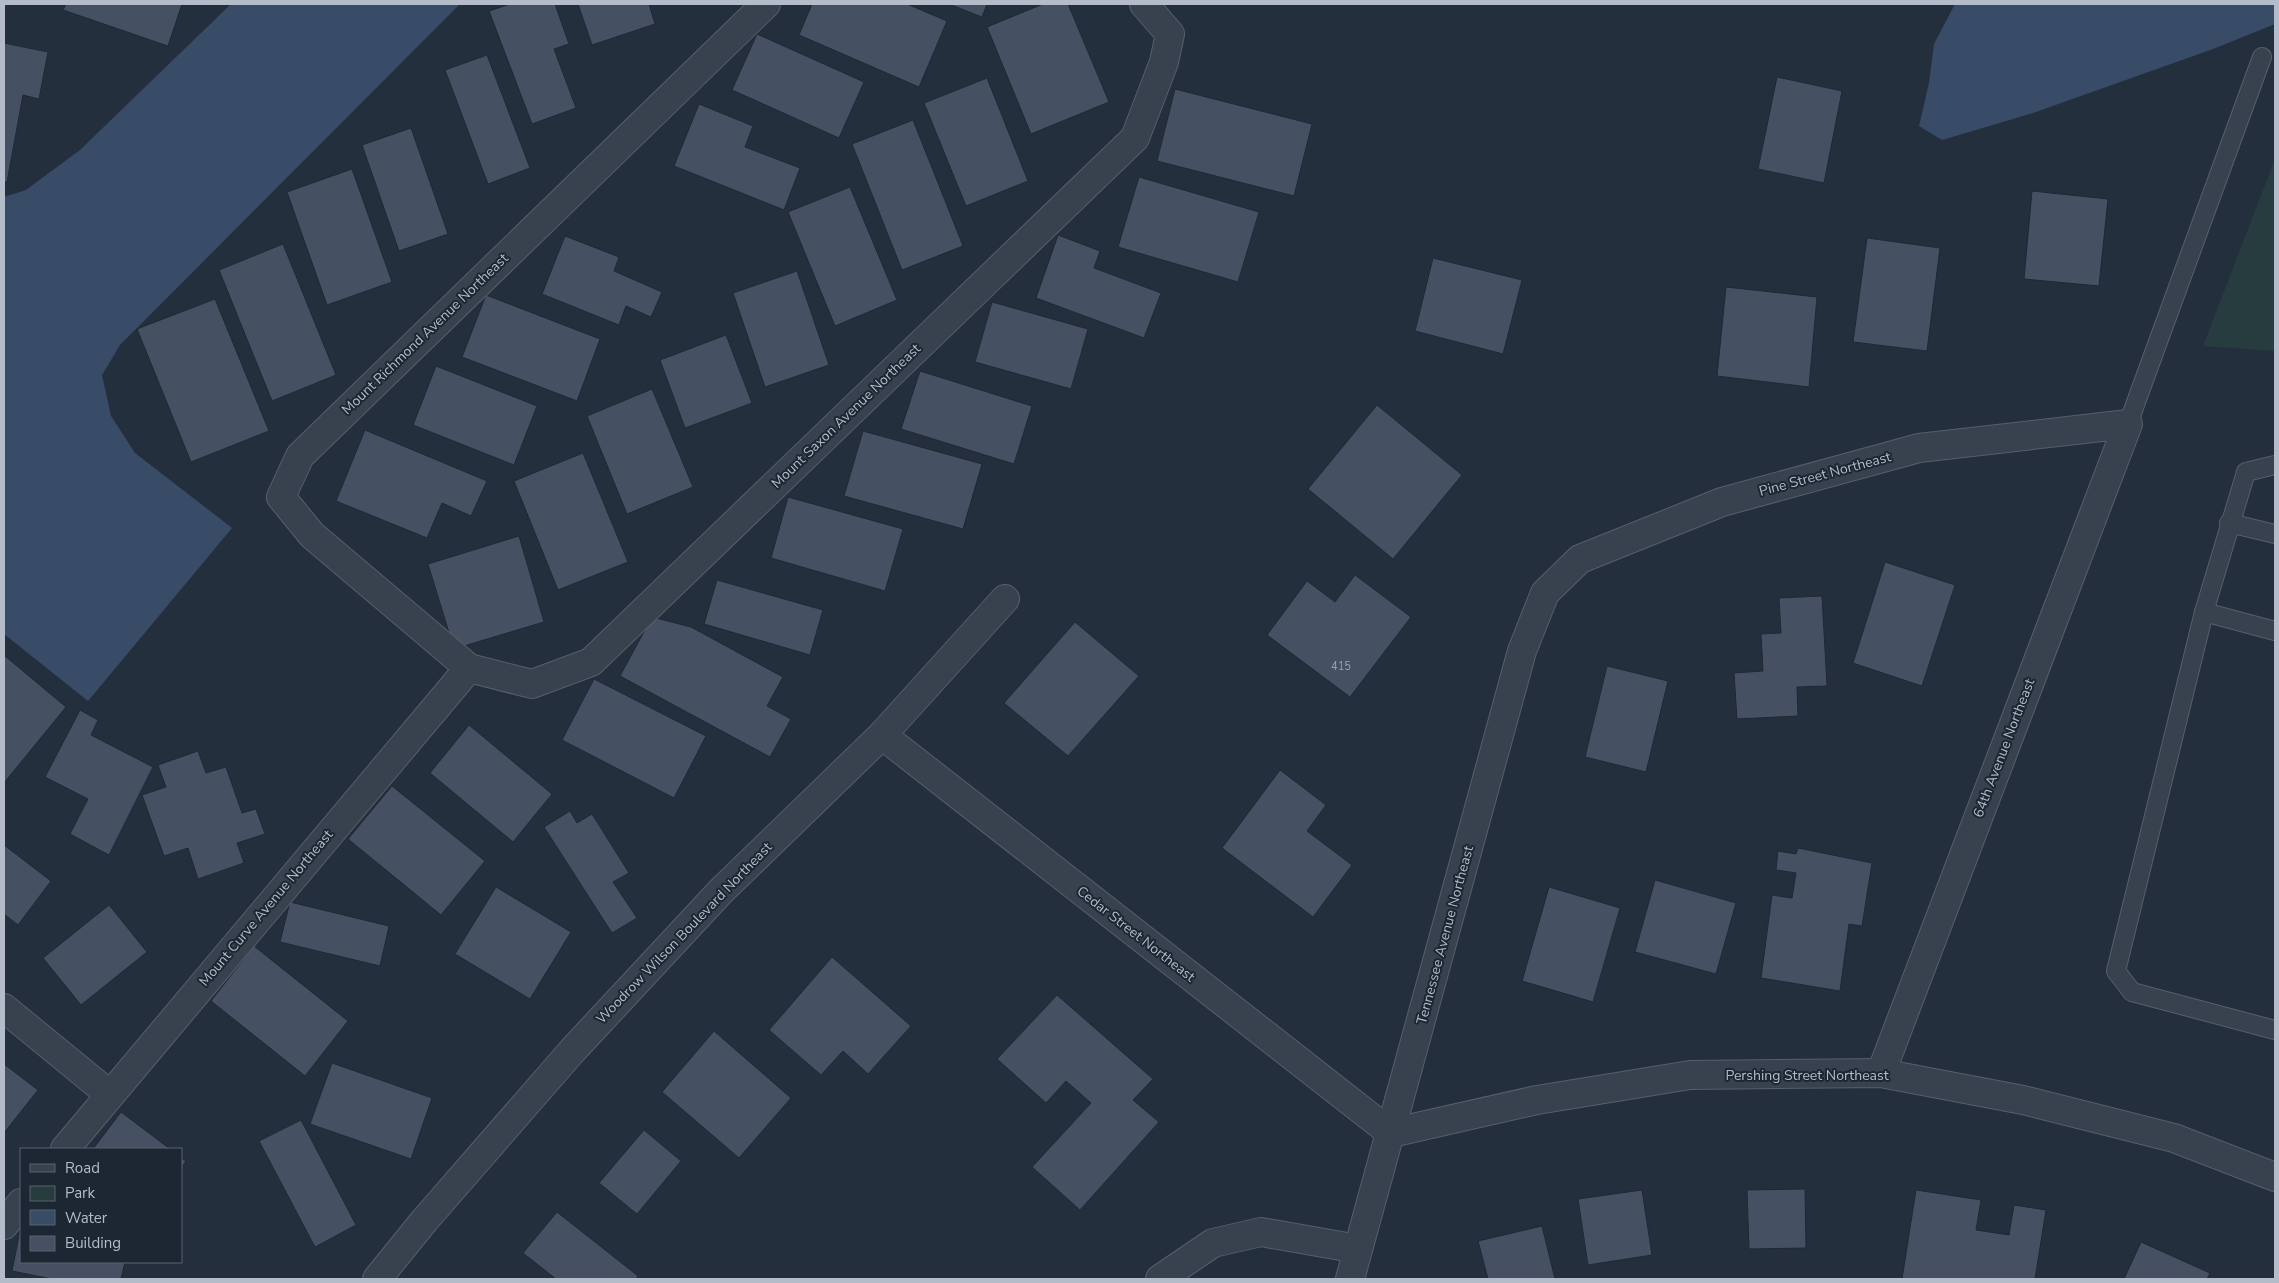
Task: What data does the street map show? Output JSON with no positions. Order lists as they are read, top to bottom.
{
  "streets": {
    "street": [
      "Mount Richmond Avenue Northeast",
      "Mount Saxon Avenue Northeast",
      "Pine Street Northeast",
      "64th Avenue Northeast",
      "Mount Curve Avenue Northeast",
      "Woodrow Wilson Boulevard Northeast",
      "Cedar Street Northeast",
      "Tennessee Avenue Northeast",
      "Pershing Street Northeast"
    ]
  },
  "crossings": [
    ["Mount Richmond Avenue Northeast", "Mount Saxon Avenue Northeast"],
    ["Mount Richmond Avenue Northeast", "Mount Curve Avenue Northeast"],
    ["Mount Saxon Avenue Northeast", "Mount Curve Avenue Northeast"],
    ["Pine Street Northeast", "64th Avenue Northeast"],
    ["Pine Street Northeast", "Tennessee Avenue Northeast"],
    ["64th Avenue Northeast", "Pershing Street Northeast"],
    ["Woodrow Wilson Boulevard Northeast", "Cedar Street Northeast"],
    ["Cedar Street Northeast", "Tennessee Avenue Northeast"],
    ["Cedar Street Northeast", "Pershing Street Northeast"],
    ["Tennessee Avenue Northeast", "Pershing Street Northeast"]
  ],
  "house_numbers": ["415"],
  "legend": [
    "Road",
    "Park",
    "Water",
    "Building"
  ]
}
